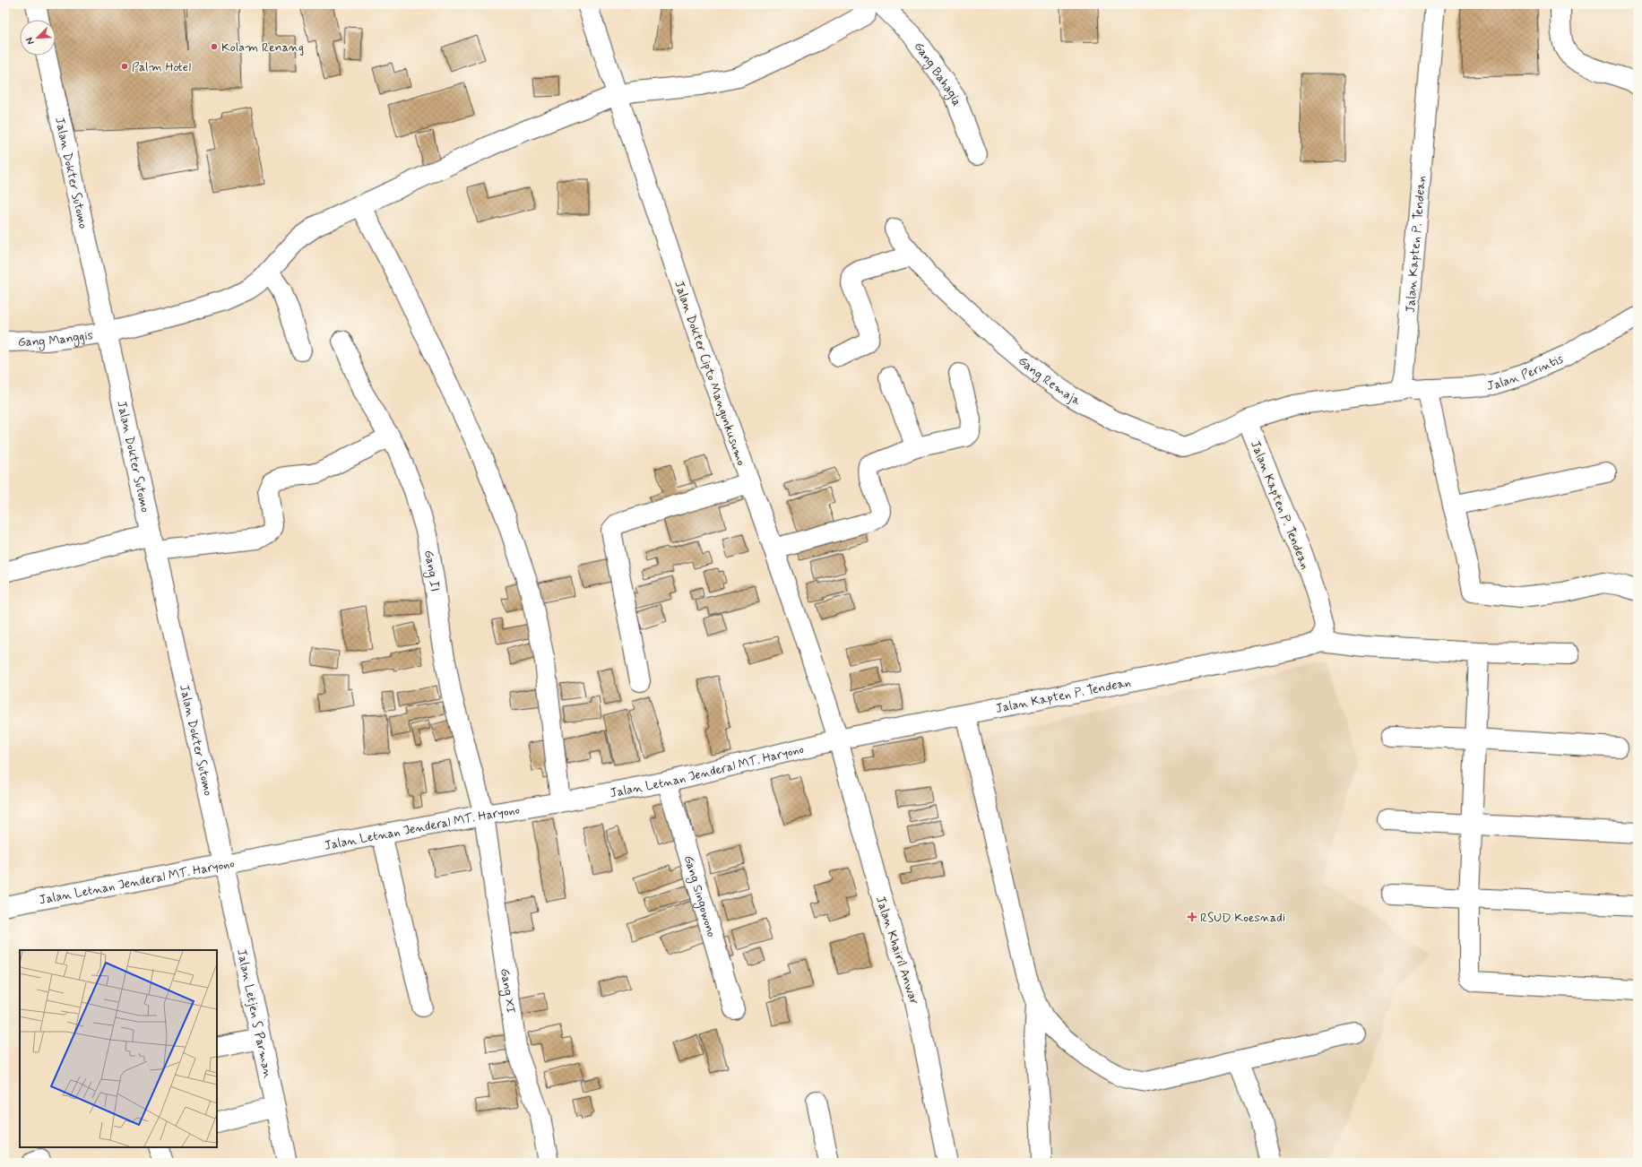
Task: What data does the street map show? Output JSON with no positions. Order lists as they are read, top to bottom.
{
  "streets": {
    "street": [
      "Gang Bahagia",
      "Jalan Dokter Sutomo",
      "Jalan Kapten P. Tendean",
      "Gang Manggis",
      "Jalan Perintis",
      "Jalan Dokter Cipto Mangunkusumo",
      "Gang Remaja",
      "Gang II",
      "Jalan Letnan Jenderal MT. Haryono",
      "Gang Singowono",
      "Jalan Khairil Anwar",
      "Gang XI",
      "Jalan Letjen S Parman"
    ]
  },
  "crossings": [
    ["Gang Bahagia", "Gang Manggis"],
    ["Jalan Dokter Sutomo", "Gang Manggis"],
    ["Jalan Dokter Sutomo", "Jalan Letnan Jenderal MT. Haryono"],
    ["Jalan Dokter Sutomo", "Jalan Letjen S Parman"],
    ["Jalan Kapten P. Tendean", "Jalan Perintis"],
    ["Jalan Kapten P. Tendean", "Jalan Dokter Cipto Mangunkusumo"],
    ["Jalan Kapten P. Tendean", "Gang Remaja"],
    ["Jalan Kapten P. Tendean", "Jalan Letnan Jenderal MT. Haryono"],
    ["Jalan Kapten P. Tendean", "Jalan Khairil Anwar"],
    ["Gang Manggis", "Jalan Dokter Cipto Mangunkusumo"],
    ["Jalan Dokter Cipto Mangunkusumo", "Jalan Letnan Jenderal MT. Haryono"],
    ["Jalan Dokter Cipto Mangunkusumo", "Jalan Khairil Anwar"],
    ["Gang II", "Jalan Letnan Jenderal MT. Haryono"],
    ["Gang II", "Gang XI"],
    ["Jalan Letnan Jenderal MT. Haryono", "Gang Singowono"],
    ["Jalan Letnan Jenderal MT. Haryono", "Jalan Khairil Anwar"],
    ["Jalan Letnan Jenderal MT. Haryono", "Gang XI"],
    ["Jalan Letnan Jenderal MT. Haryono", "Jalan Letjen S Parman"]
  ],
  "places": {
    "other": ["Kolam Renang", "Palm Hotel"],
    "health": ["RSUD Koesnadi"]
  },
  "north": "bottom left"
}
